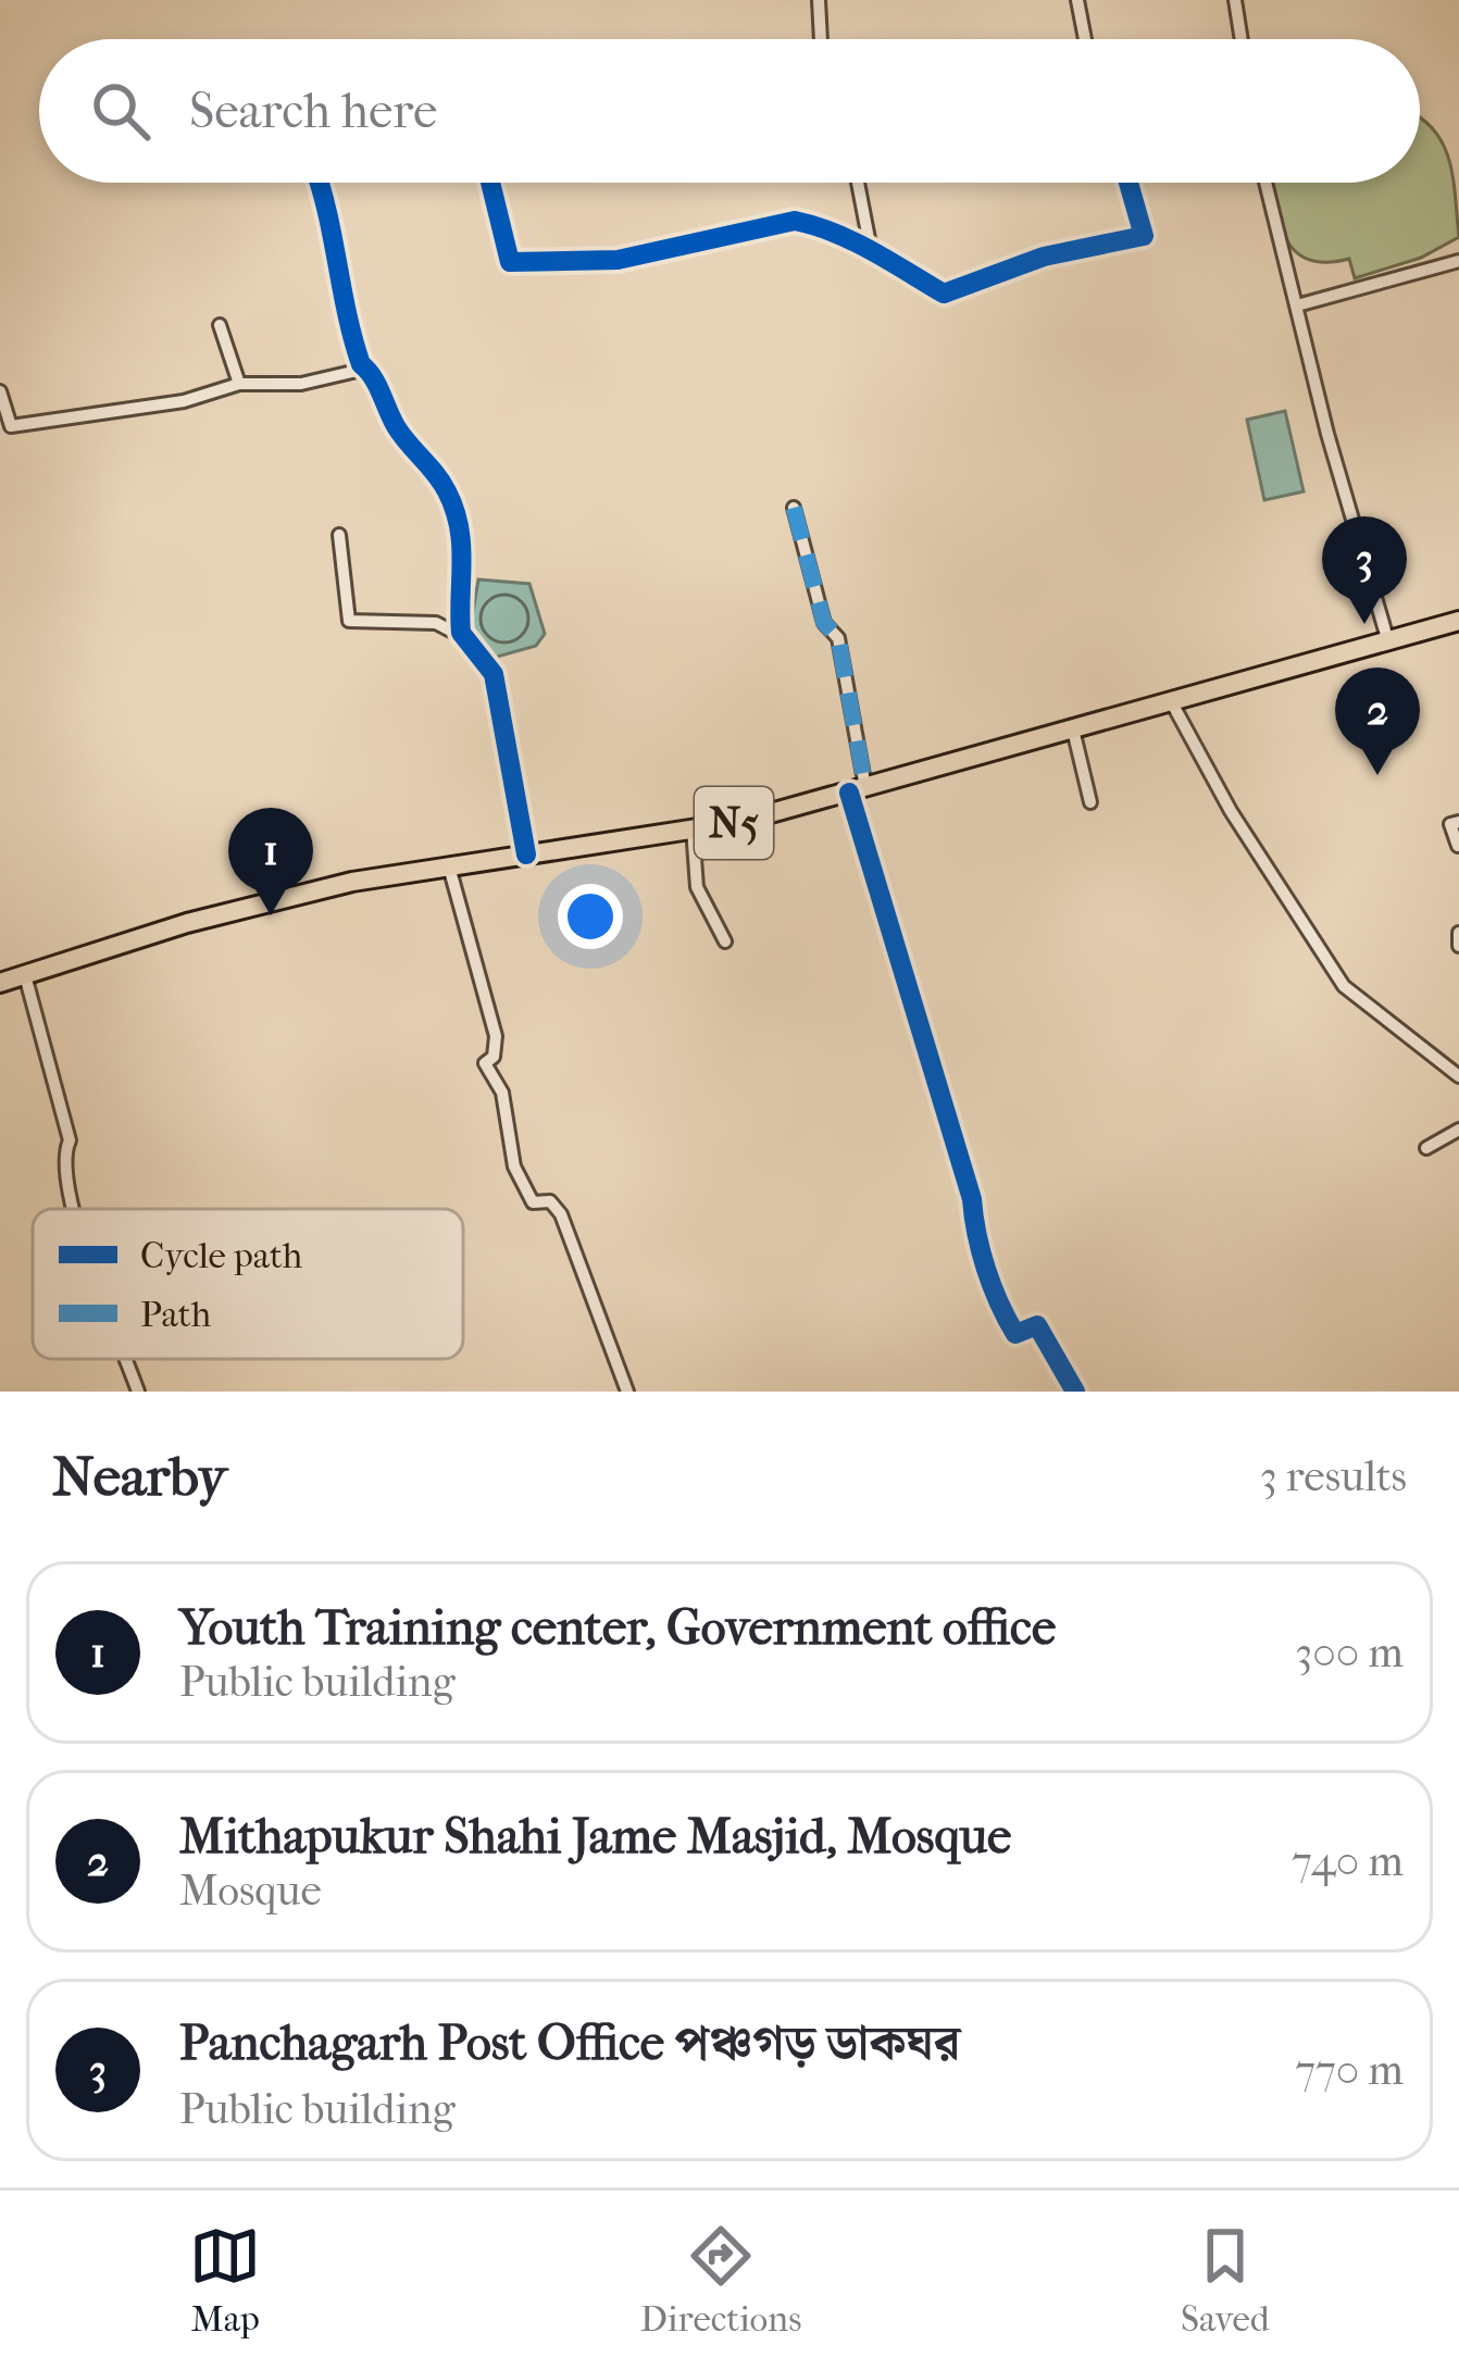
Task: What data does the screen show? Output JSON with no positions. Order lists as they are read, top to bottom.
{
  "streets": {
    "highway": ["N5"]
  },
  "legend": ["Cycle path", "Path"],
  "page": {
    "search": "Search here",
    "pins": ["3", "2", "1"],
    "heading": ["Nearby", "3 results"],
    "list": [
      {
        "mark": "1",
        "name": "Youth Training center, Government office",
        "note": "Public building",
        "value": "300 m"
      },
      {
        "mark": "2",
        "name": "Mithapukur Shahi Jame Masjid, Mosque",
        "note": "Mosque",
        "value": "740 m"
      },
      {
        "mark": "3",
        "name": "Panchagarh Post Office পঞ্চগড় ডাকঘর",
        "note": "Public building",
        "value": "770 m"
      }
    ],
    "nav": ["Map", "Directions", "Saved"]
  }
}
